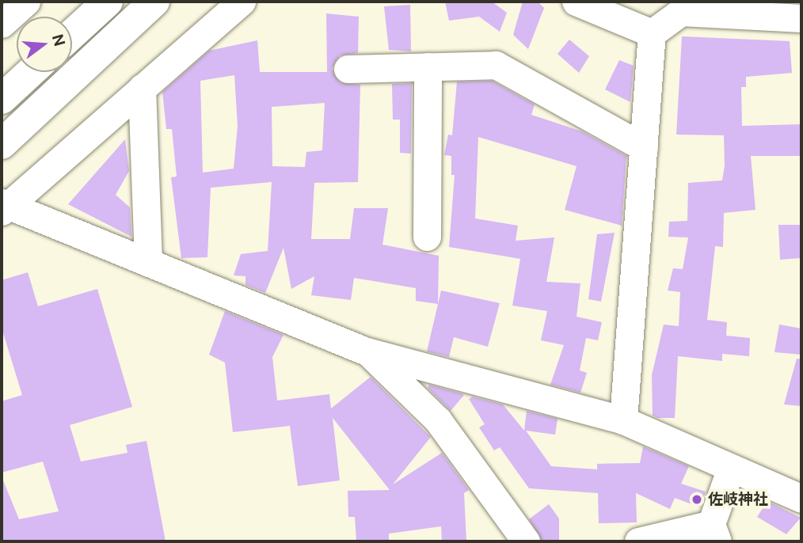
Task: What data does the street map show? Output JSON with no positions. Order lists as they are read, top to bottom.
{
  "places": ["佐岐神社"],
  "north": "right"
}
